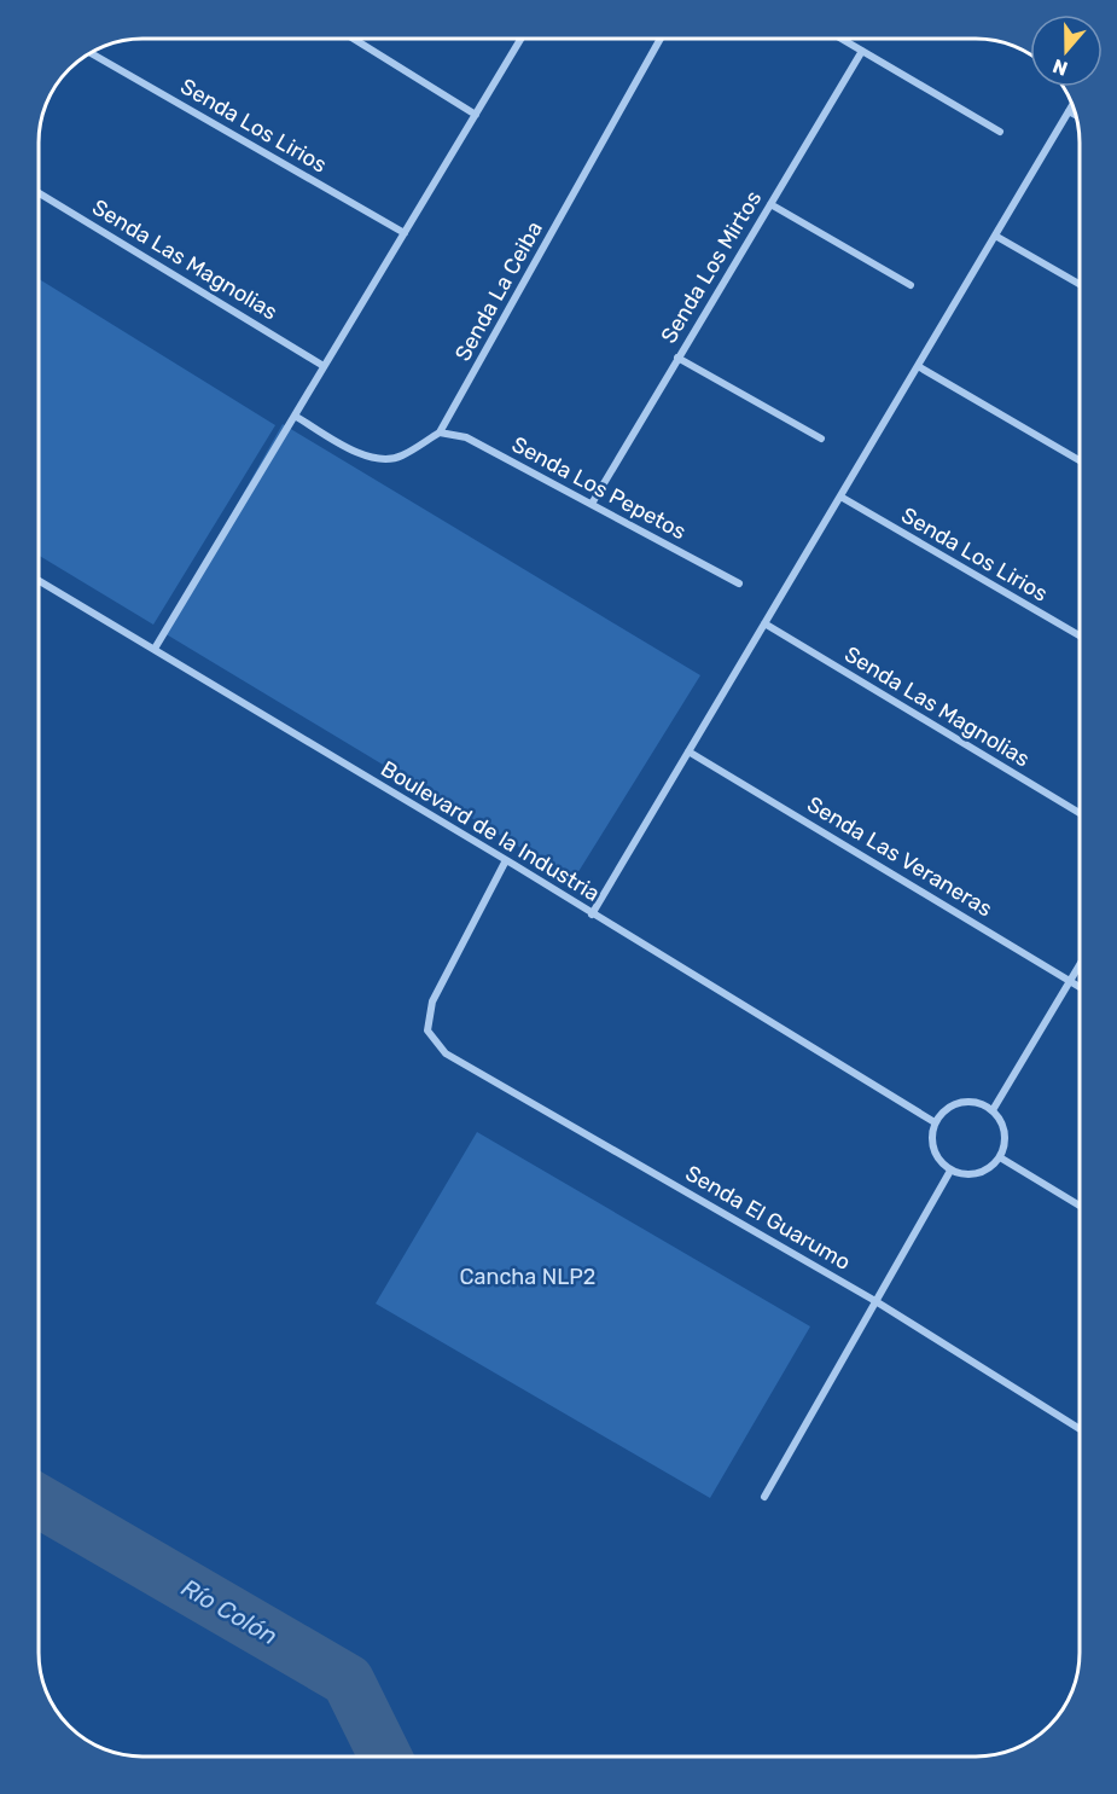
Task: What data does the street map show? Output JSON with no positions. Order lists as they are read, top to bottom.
{
  "streets": {
    "street": [
      "Senda Los Lirios",
      "Senda Las Magnolias",
      "Senda Los Mirtos",
      "Senda La Ceiba",
      "Senda Los Pepetos",
      "Boulevard de la Industria",
      "Senda Las Veraneras",
      "Senda El Guarumo"
    ]
  },
  "crossings": [
    ["Senda Los Mirtos", "Senda Los Pepetos"],
    ["Senda La Ceiba", "Senda Los Pepetos"],
    ["Boulevard de la Industria", "Senda El Guarumo"]
  ],
  "water": ["Río Colón"],
  "parks": ["Cancha NLP2"],
  "north": "bottom"
}
